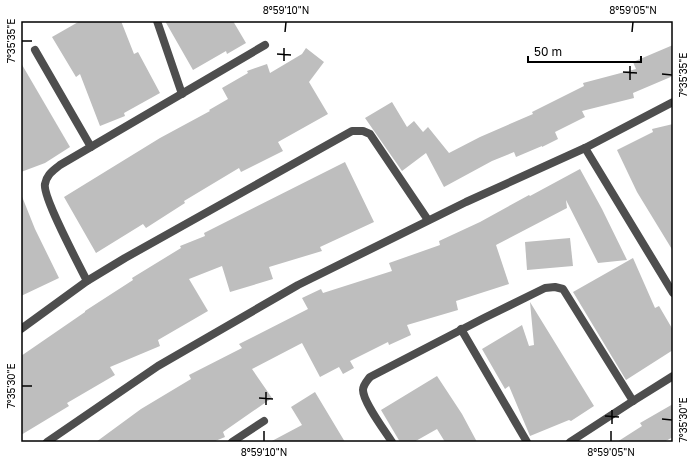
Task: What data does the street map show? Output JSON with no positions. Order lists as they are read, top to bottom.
{
  "scale_bar": "50 m",
  "coordinates": [
    "8°59'10\"N",
    "8°59'05\"N",
    "7°35'35\"E",
    "7°35'30\"E"
  ]
}
